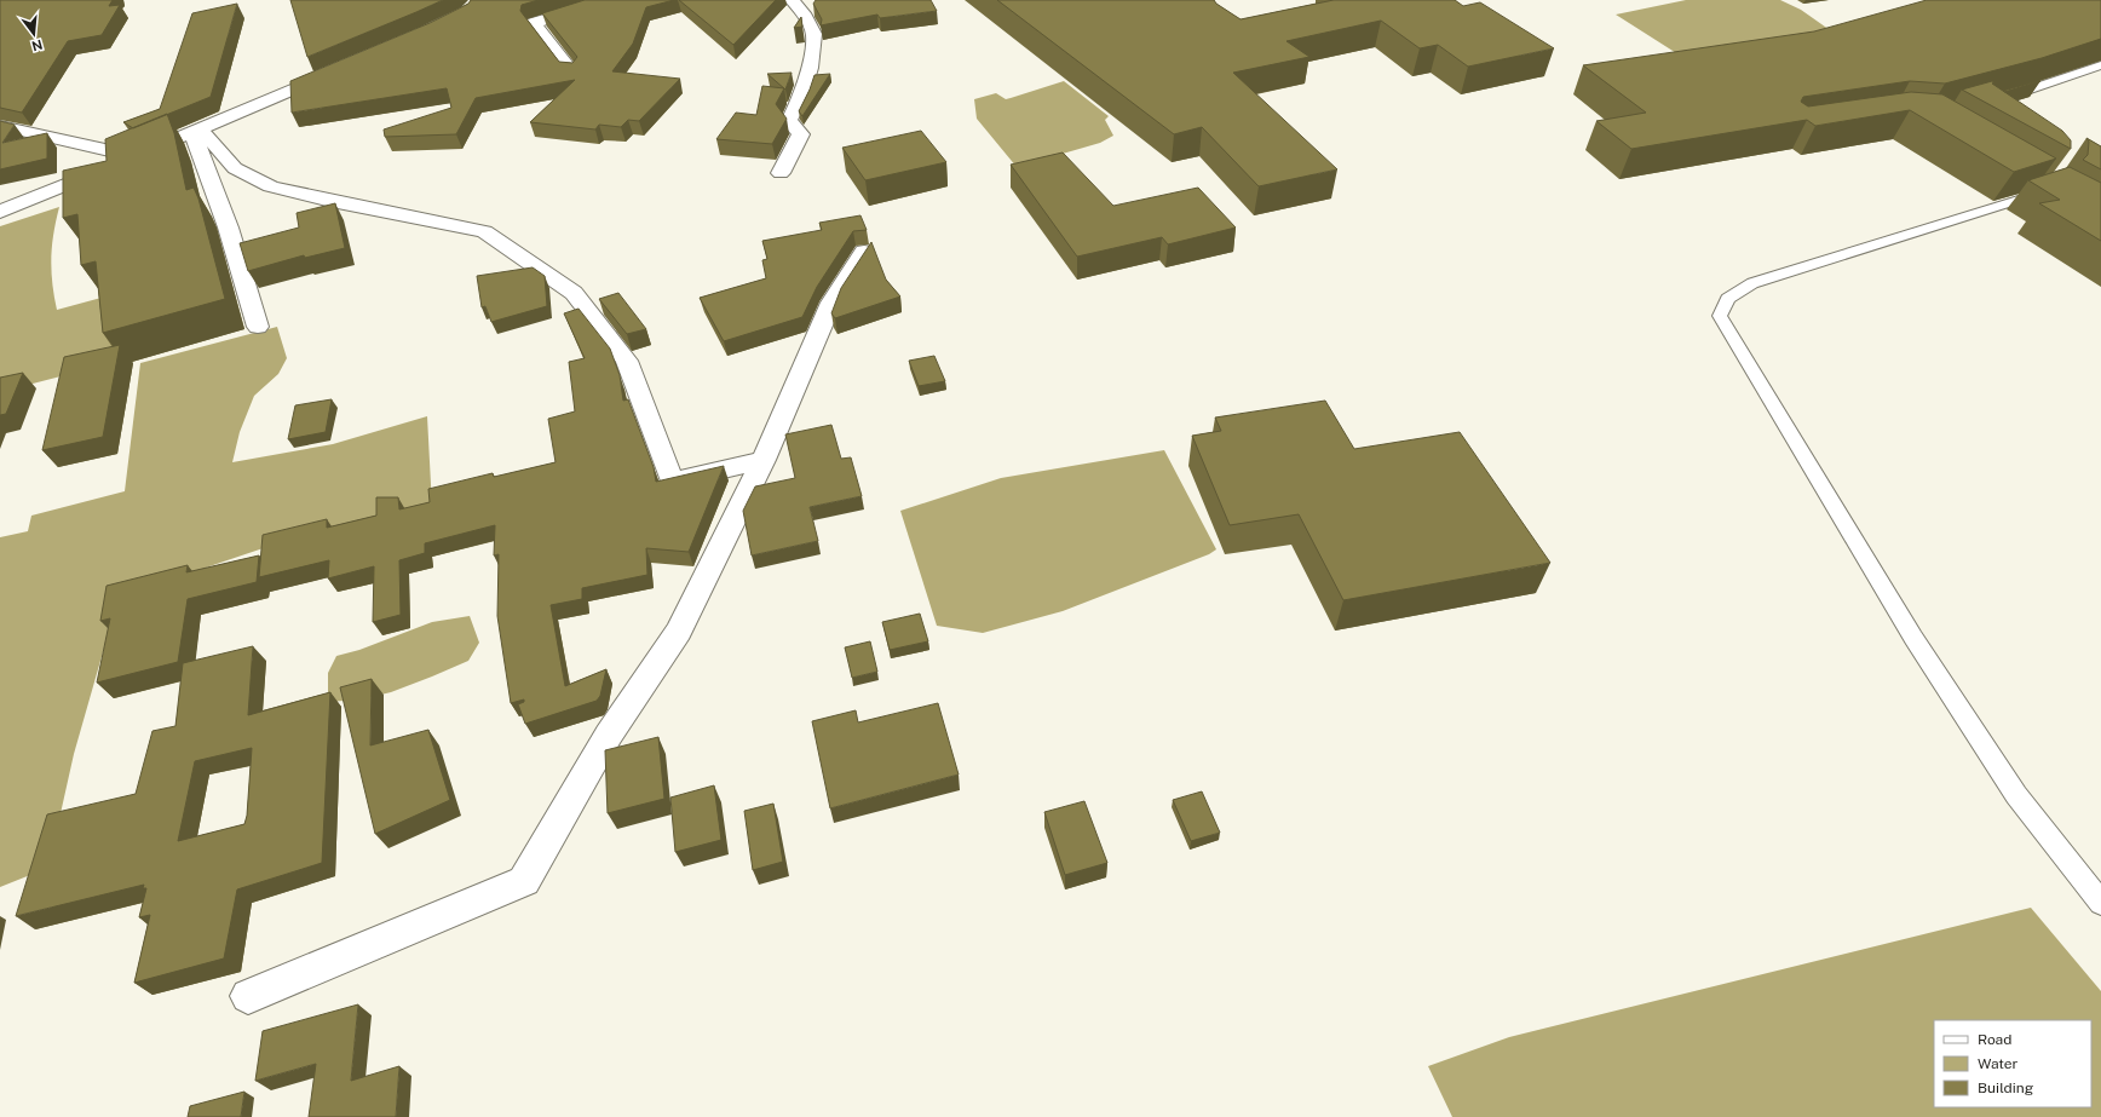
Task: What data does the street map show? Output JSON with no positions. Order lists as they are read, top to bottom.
{
  "legend": ["Road", "Water", "Building"],
  "north": "bottom"
}
